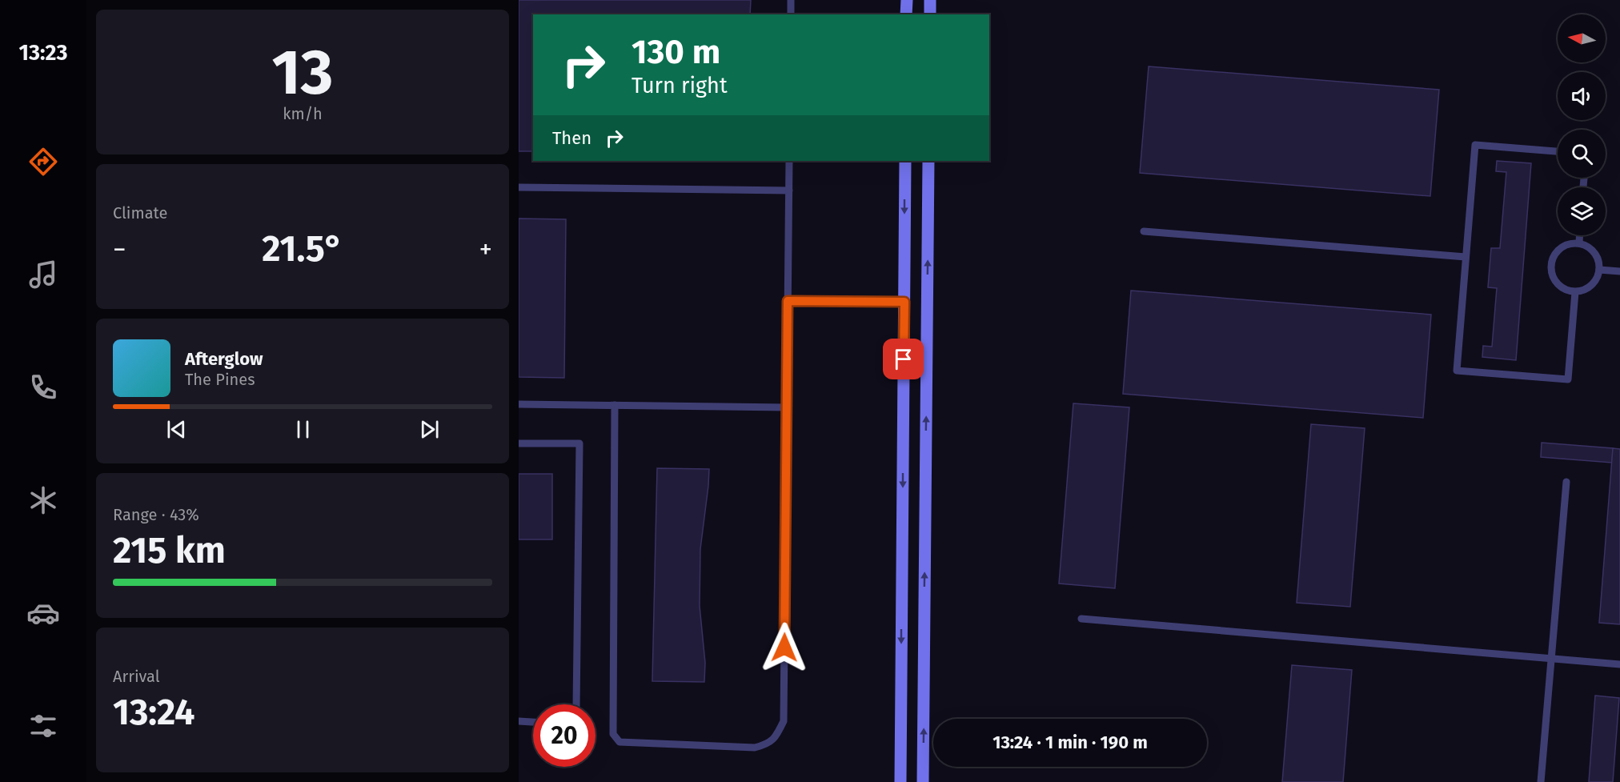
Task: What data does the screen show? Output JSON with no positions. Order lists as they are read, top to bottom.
{
  "north": "left",
  "page": {
    "tabs": "13:23",
    "tile": [
      ["13", "km/h"],
      "Climate",
      ["Range · 43%", "215 km"],
      ["Arrival", "13:24"]
    ],
    "turn": ["130 m", "Turn right"],
    "then": "Then",
    "heat": ["−", "21.5°", "+"],
    "song": ["Afterglow", "The Pines"],
    "limit": "20",
    "trip": "13:24 · 1 min · 190 m"
  }
}
